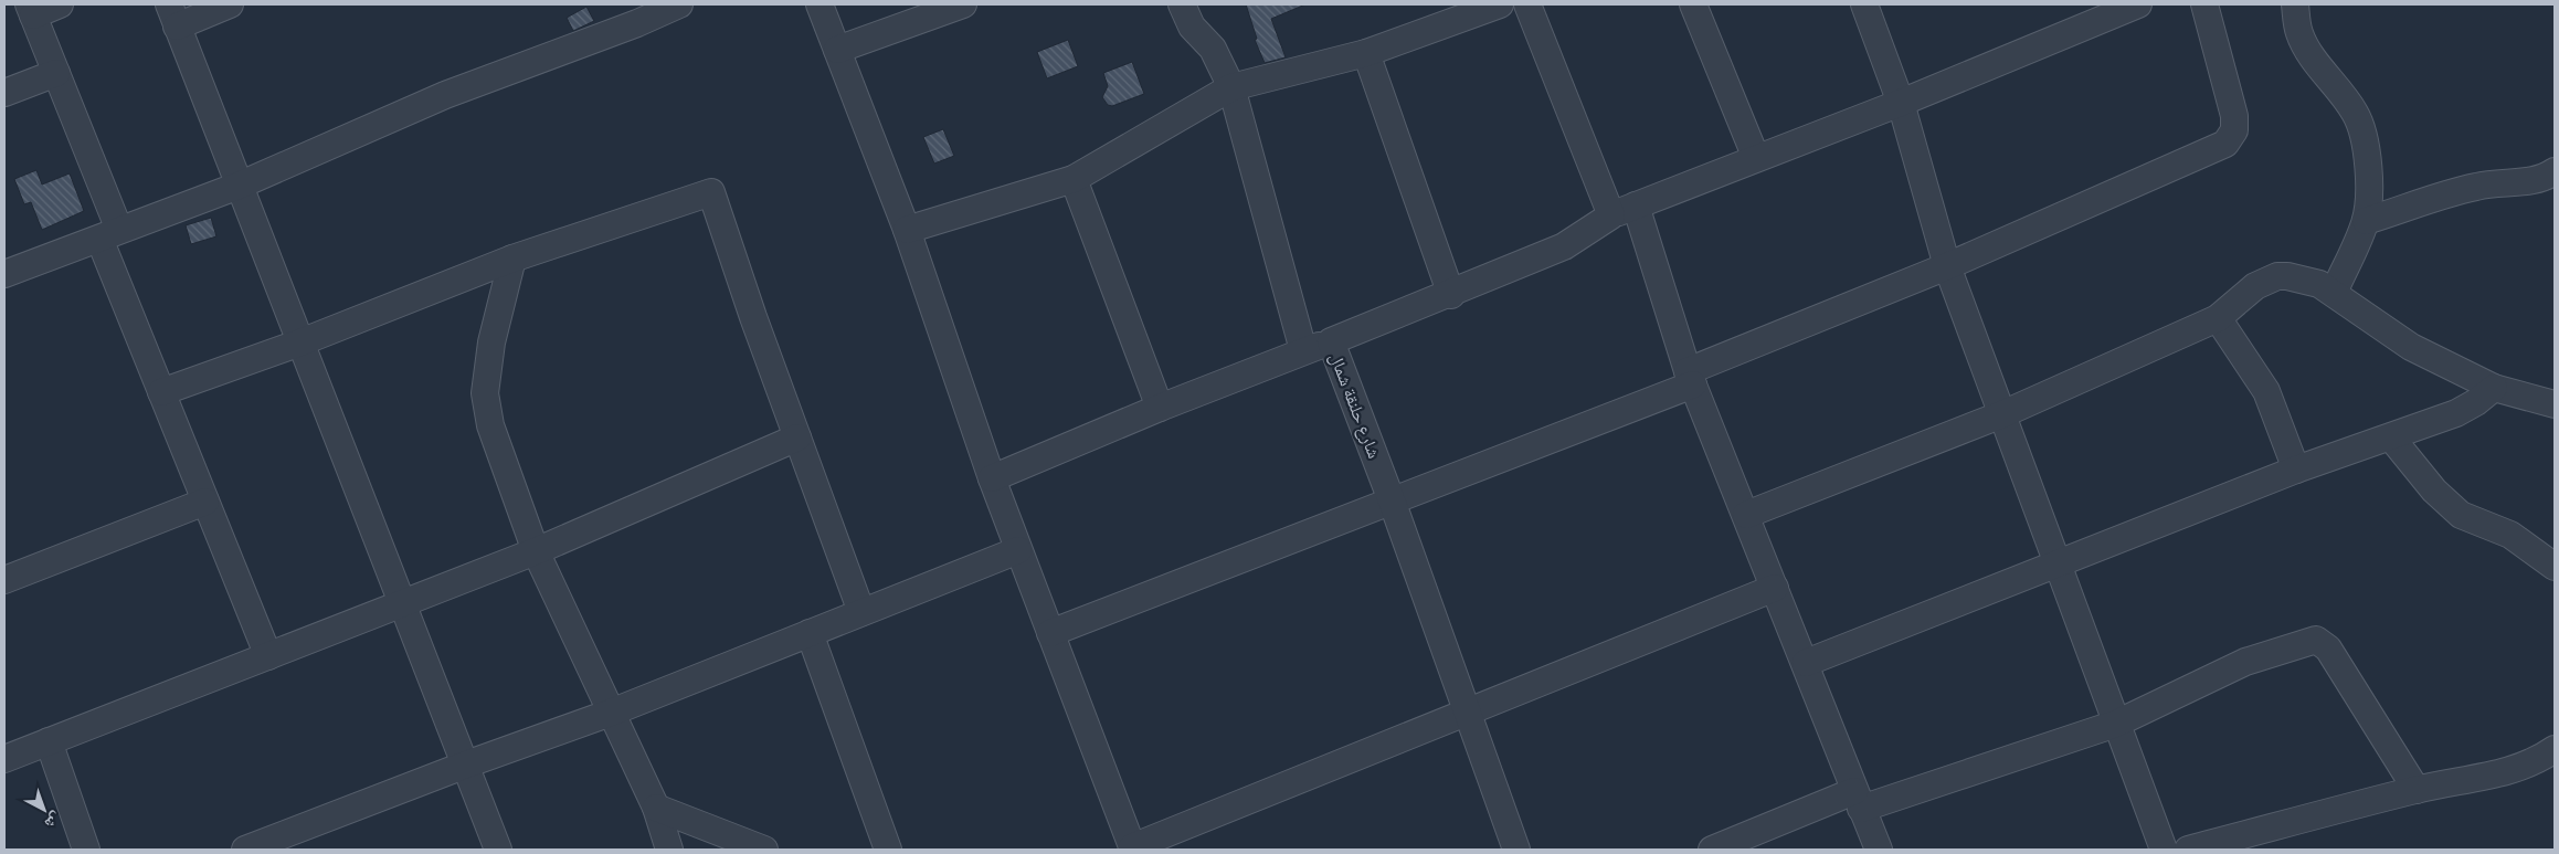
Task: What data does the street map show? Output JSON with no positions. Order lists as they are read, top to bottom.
{
  "streets": {
    "street": ["شارع حلنقة شمال"]
  },
  "north": "bottom right"
}
